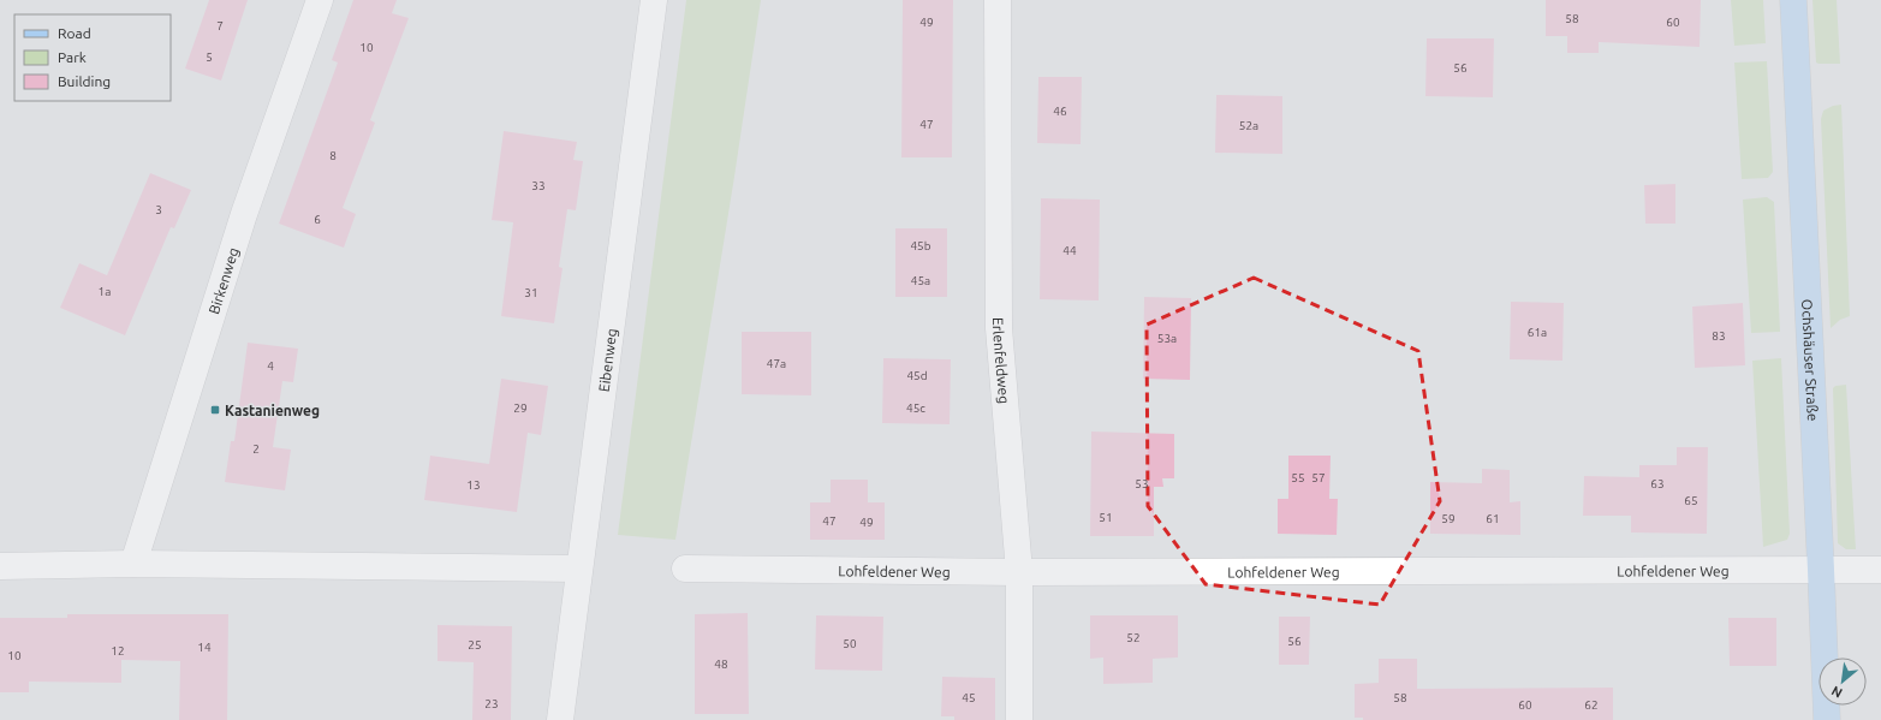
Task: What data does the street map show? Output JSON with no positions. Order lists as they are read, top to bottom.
{
  "streets": {
    "main road": ["Ochshäuser Straße"],
    "street": [
      "Birkenweg",
      "Eibenweg",
      "Erlenfeldweg",
      "Lohfeldener Weg"
    ]
  },
  "crossings": [
    ["Ochshäuser Straße", "Lohfeldener Weg"],
    ["Erlenfeldweg", "Lohfeldener Weg"]
  ],
  "places": {
    "transit": ["Kastanienweg"]
  },
  "house_numbers": [
    "58",
    "49",
    "60",
    "7",
    "10",
    "5",
    "56",
    "46",
    "47",
    "52a",
    "8",
    "33",
    "3",
    "6",
    "45b",
    "44",
    "45a",
    "1a",
    "31",
    "61a",
    "83",
    "53a",
    "47a",
    "4",
    "45d",
    "29",
    "45c",
    "2",
    "55",
    "57",
    "53",
    "63",
    "13",
    "65",
    "51",
    "59",
    "61",
    "47",
    "49",
    "52",
    "56",
    "50",
    "25",
    "14",
    "12",
    "10",
    "48",
    "45",
    "58",
    "23",
    "60",
    "62"
  ],
  "legend": ["Road", "Park", "Building"],
  "north": "bottom left"
}
